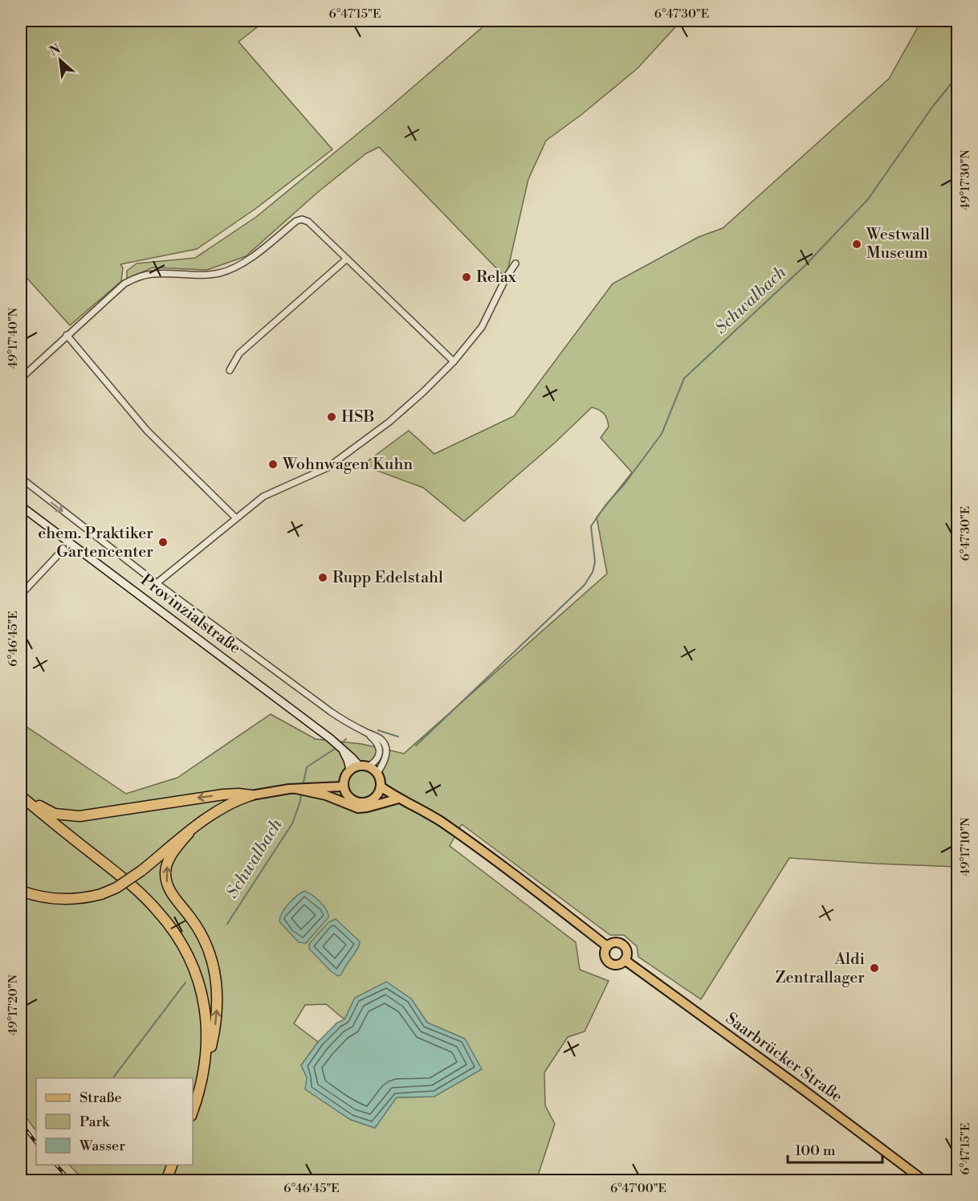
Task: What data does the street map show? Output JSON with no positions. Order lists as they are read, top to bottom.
{
  "streets": {
    "main road": ["Provinzialstraße", "Saarbrücker Straße"]
  },
  "water": ["Schwalbach"],
  "places": [
    "Westwall Museum",
    "Relax",
    "HSB",
    "Wohnwagen Kuhn",
    "ehem. Praktiker Gartencenter",
    "Rupp Edelstahl",
    "Aldi Zentrallager"
  ],
  "legend": ["Straße", "Park", "Wasser"],
  "scale_bar": "100 m",
  "north": "top left",
  "coordinates": [
    "6°47'15\"E",
    "6°47'30\"E",
    "49°17'30\"N",
    "49°17'40\"N",
    "6°46'45\"E",
    "49°17'10\"N",
    "49°17'20\"N",
    "6°47'00\"E"
  ]
}
